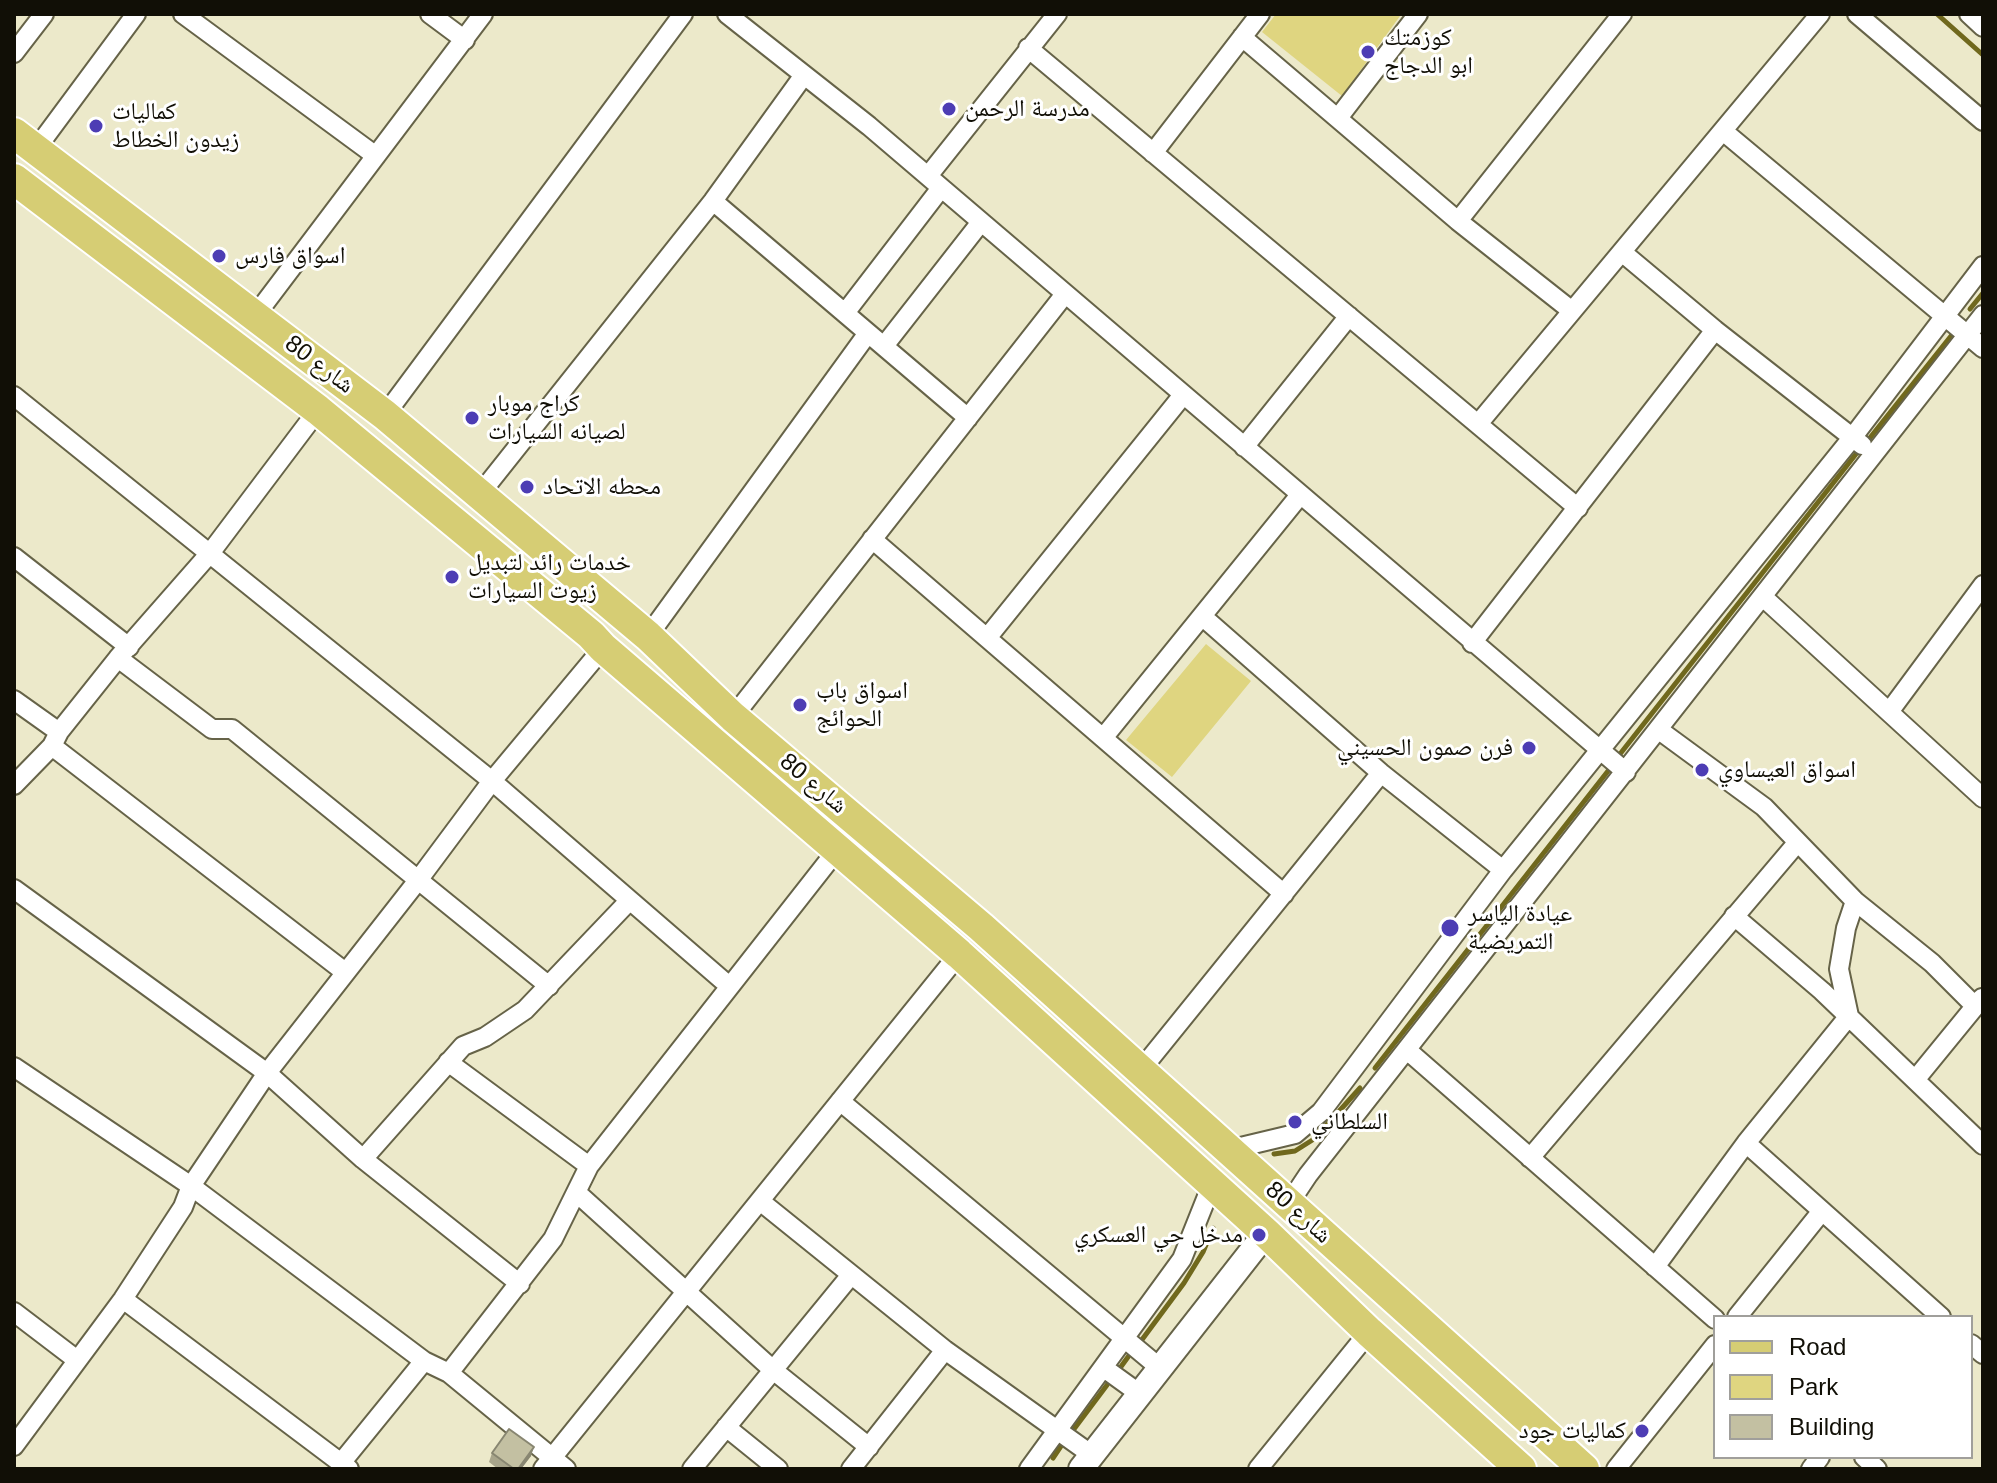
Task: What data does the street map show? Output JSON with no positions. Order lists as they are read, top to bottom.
{
  "streets": {
    "main road": ["شارع 80"]
  },
  "places": [
    "كوزمتك ابو الدجاج",
    "مدرسة الرحمن",
    "كماليات زيدون الخطاط",
    "اسواق فارس",
    "كراج موبار لصيانه السيارات",
    "محطه الاتحاد",
    "خدمات رائد لتبديل زيوت السيارات",
    "اسواق باب الحوائج",
    "فرن صمون الحسيني",
    "اسواق العيساوي",
    "عيادة الياسر التمريضية",
    "السلطاني",
    "مدخل حي العسكري",
    "كماليات جود"
  ],
  "legend": ["Road", "Park", "Building"]
}
